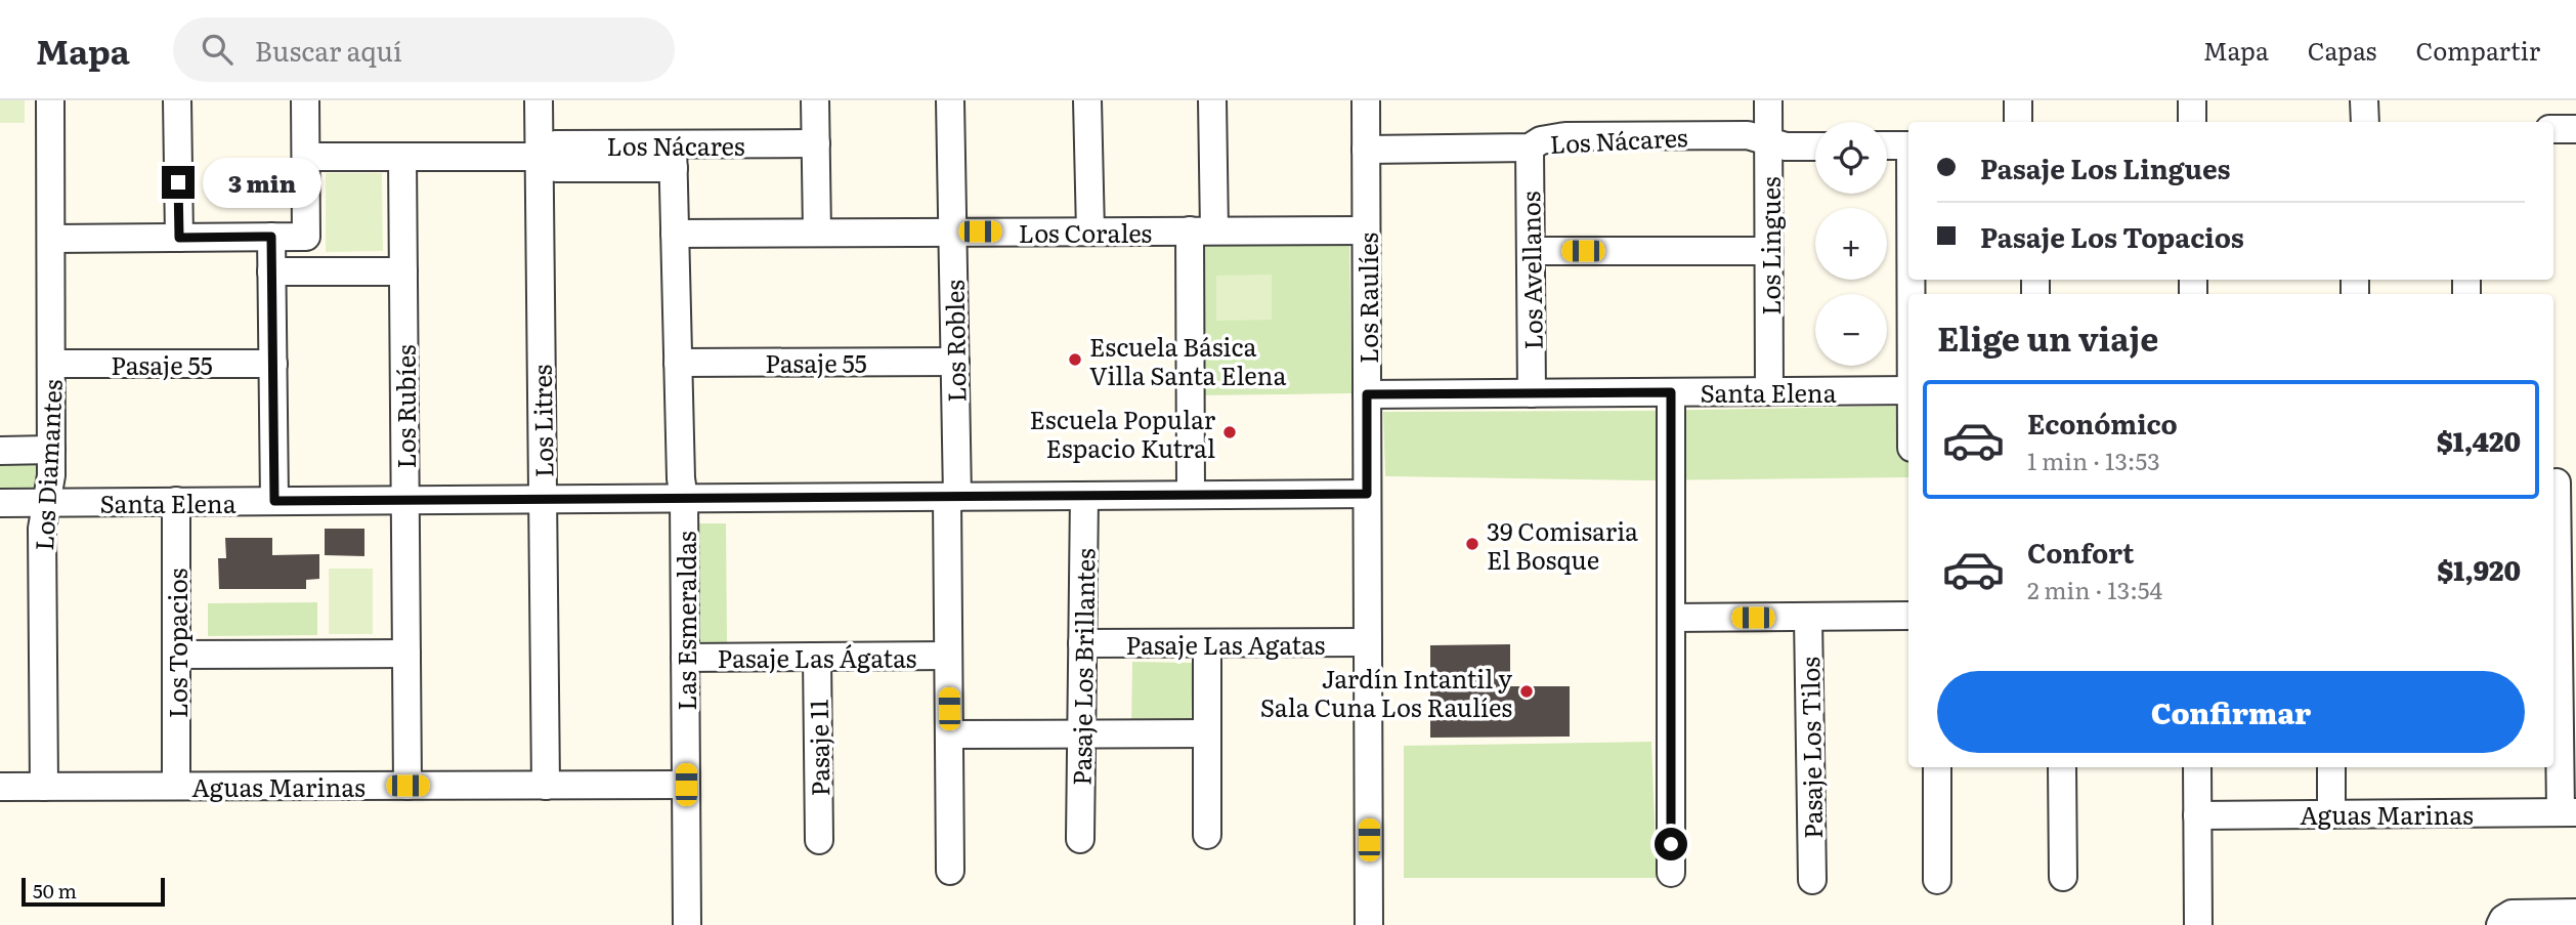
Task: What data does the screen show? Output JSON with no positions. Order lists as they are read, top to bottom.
{
  "streets": {
    "street": [
      "Los Nácares",
      "Los Corales",
      "Los Lingues",
      "Los Avellanos",
      "Los Raulíes",
      "Los Robles",
      "Pasaje 55",
      "Santa Elena",
      "Los Rubíes",
      "Los Litres",
      "Los Diamantes",
      "Las Esmeraldas",
      "Los Topacios",
      "Pasaje Las Agatas",
      "Pasaje Las Ágatas",
      "Pasaje Los Brillantes",
      "Pasaje 11",
      "Pasaje Los Tilos",
      "Aguas Marinas"
    ]
  },
  "crossings": [
    ["Los Nácares", "Los Lingues"],
    ["Los Nácares", "Los Avellanos"],
    ["Los Nácares", "Los Raulíes"],
    ["Los Nácares", "Los Rubíes"],
    ["Los Nácares", "Los Litres"],
    ["Los Nácares", "Las Esmeraldas"],
    ["Los Corales", "Los Raulíes"],
    ["Los Corales", "Los Robles"],
    ["Los Corales", "Las Esmeraldas"],
    ["Los Lingues", "Santa Elena"],
    ["Los Avellanos", "Santa Elena"],
    ["Los Raulíes", "Santa Elena"],
    ["Los Raulíes", "Pasaje Las Agatas"],
    ["Los Robles", "Pasaje 55"],
    ["Los Robles", "Santa Elena"],
    ["Los Robles", "Pasaje Las Ágatas"],
    ["Pasaje 55", "Los Diamantes"],
    ["Pasaje 55", "Las Esmeraldas"],
    ["Santa Elena", "Los Rubíes"],
    ["Santa Elena", "Los Litres"],
    ["Santa Elena", "Los Diamantes"],
    ["Santa Elena", "Las Esmeraldas"],
    ["Santa Elena", "Los Topacios"],
    ["Santa Elena", "Pasaje Los Brillantes"],
    ["Los Rubíes", "Aguas Marinas"],
    ["Los Litres", "Aguas Marinas"],
    ["Los Diamantes", "Aguas Marinas"],
    ["Las Esmeraldas", "Pasaje Las Ágatas"],
    ["Las Esmeraldas", "Aguas Marinas"],
    ["Los Topacios", "Aguas Marinas"],
    ["Pasaje Las Agatas", "Pasaje Los Brillantes"],
    ["Pasaje Las Ágatas", "Pasaje 11"]
  ],
  "places": [
    "Escuela Básica Villa Santa Elena",
    "Escuela Popular Espacio Kutral",
    "39 Comisaria El Bosque",
    "Jardín Intantil y Sala Cuna Los Raulíes"
  ],
  "scale_bar": "50 m",
  "page": {
    "header": "Mapa",
    "search": "Buscar aquí",
    "nav": ["Mapa", "Capas", "Compartir"],
    "map_buttons": ["+", "−"],
    "banner": ["Pasaje Los Lingues", "Pasaje Los Topacios"],
    "bubble": "3 min",
    "heading": "Elige un viaje",
    "list": [
      {
        "name": "Económico",
        "note": "1 min · 13:53",
        "value": "$1,420"
      },
      {
        "name": "Confort",
        "note": "2 min · 13:54",
        "value": "$1,920"
      }
    ],
    "buttons": "Confirmar",
    "scale": "50 m"
  }
}
